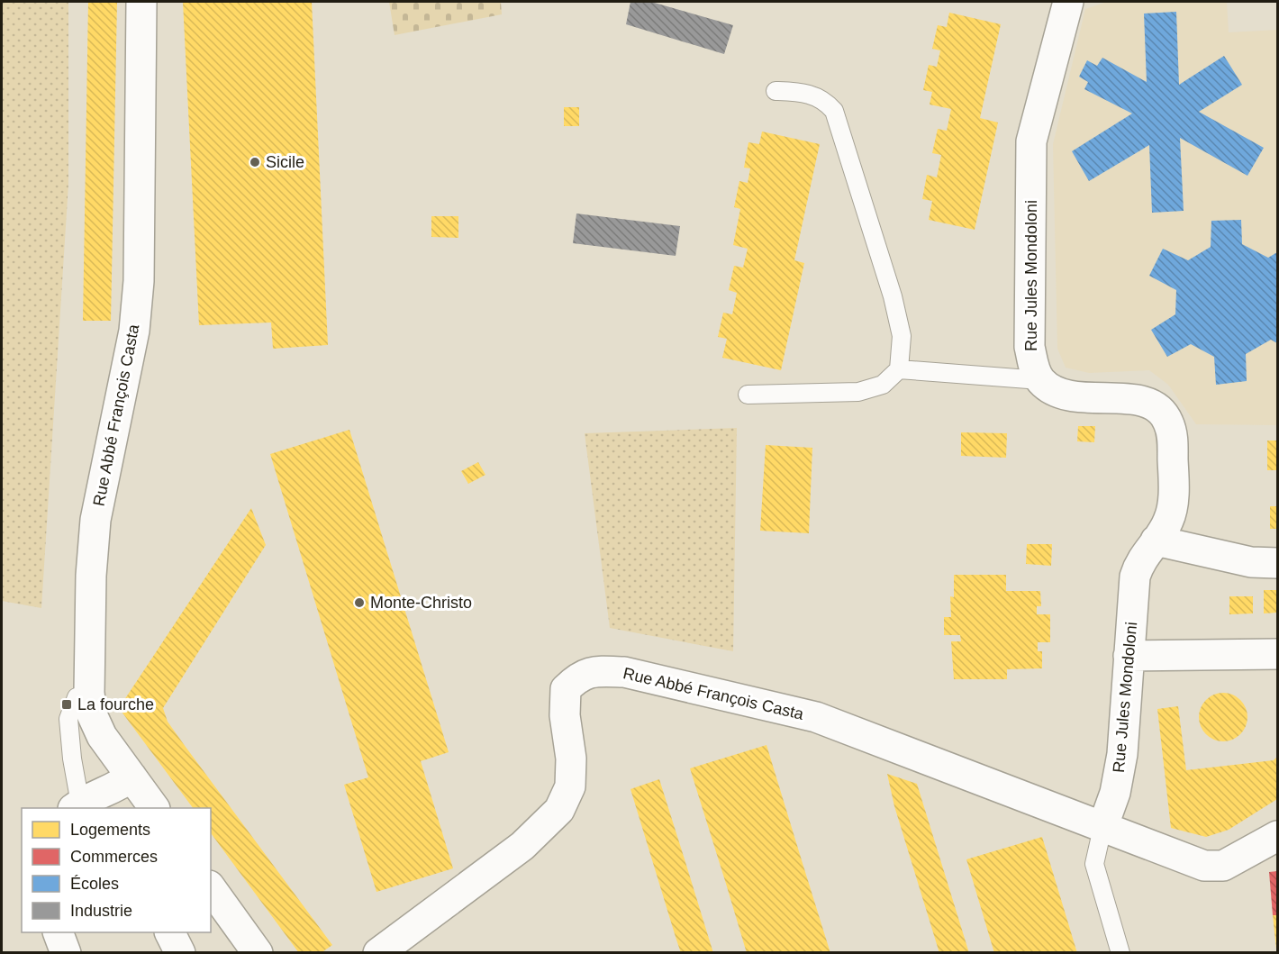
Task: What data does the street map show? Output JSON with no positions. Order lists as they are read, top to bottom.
{
  "streets": {
    "street": ["Rue Jules Mondoloni", "Rue Abbé François Casta"]
  },
  "crossings": [
    ["Rue Jules Mondoloni", "Rue Abbé François Casta"]
  ],
  "places": {
    "other": ["Sicile", "Monte-Christo"],
    "transit": ["La fourche"]
  },
  "legend": [
    "Logements",
    "Commerces",
    "Écoles",
    "Industrie"
  ]
}
